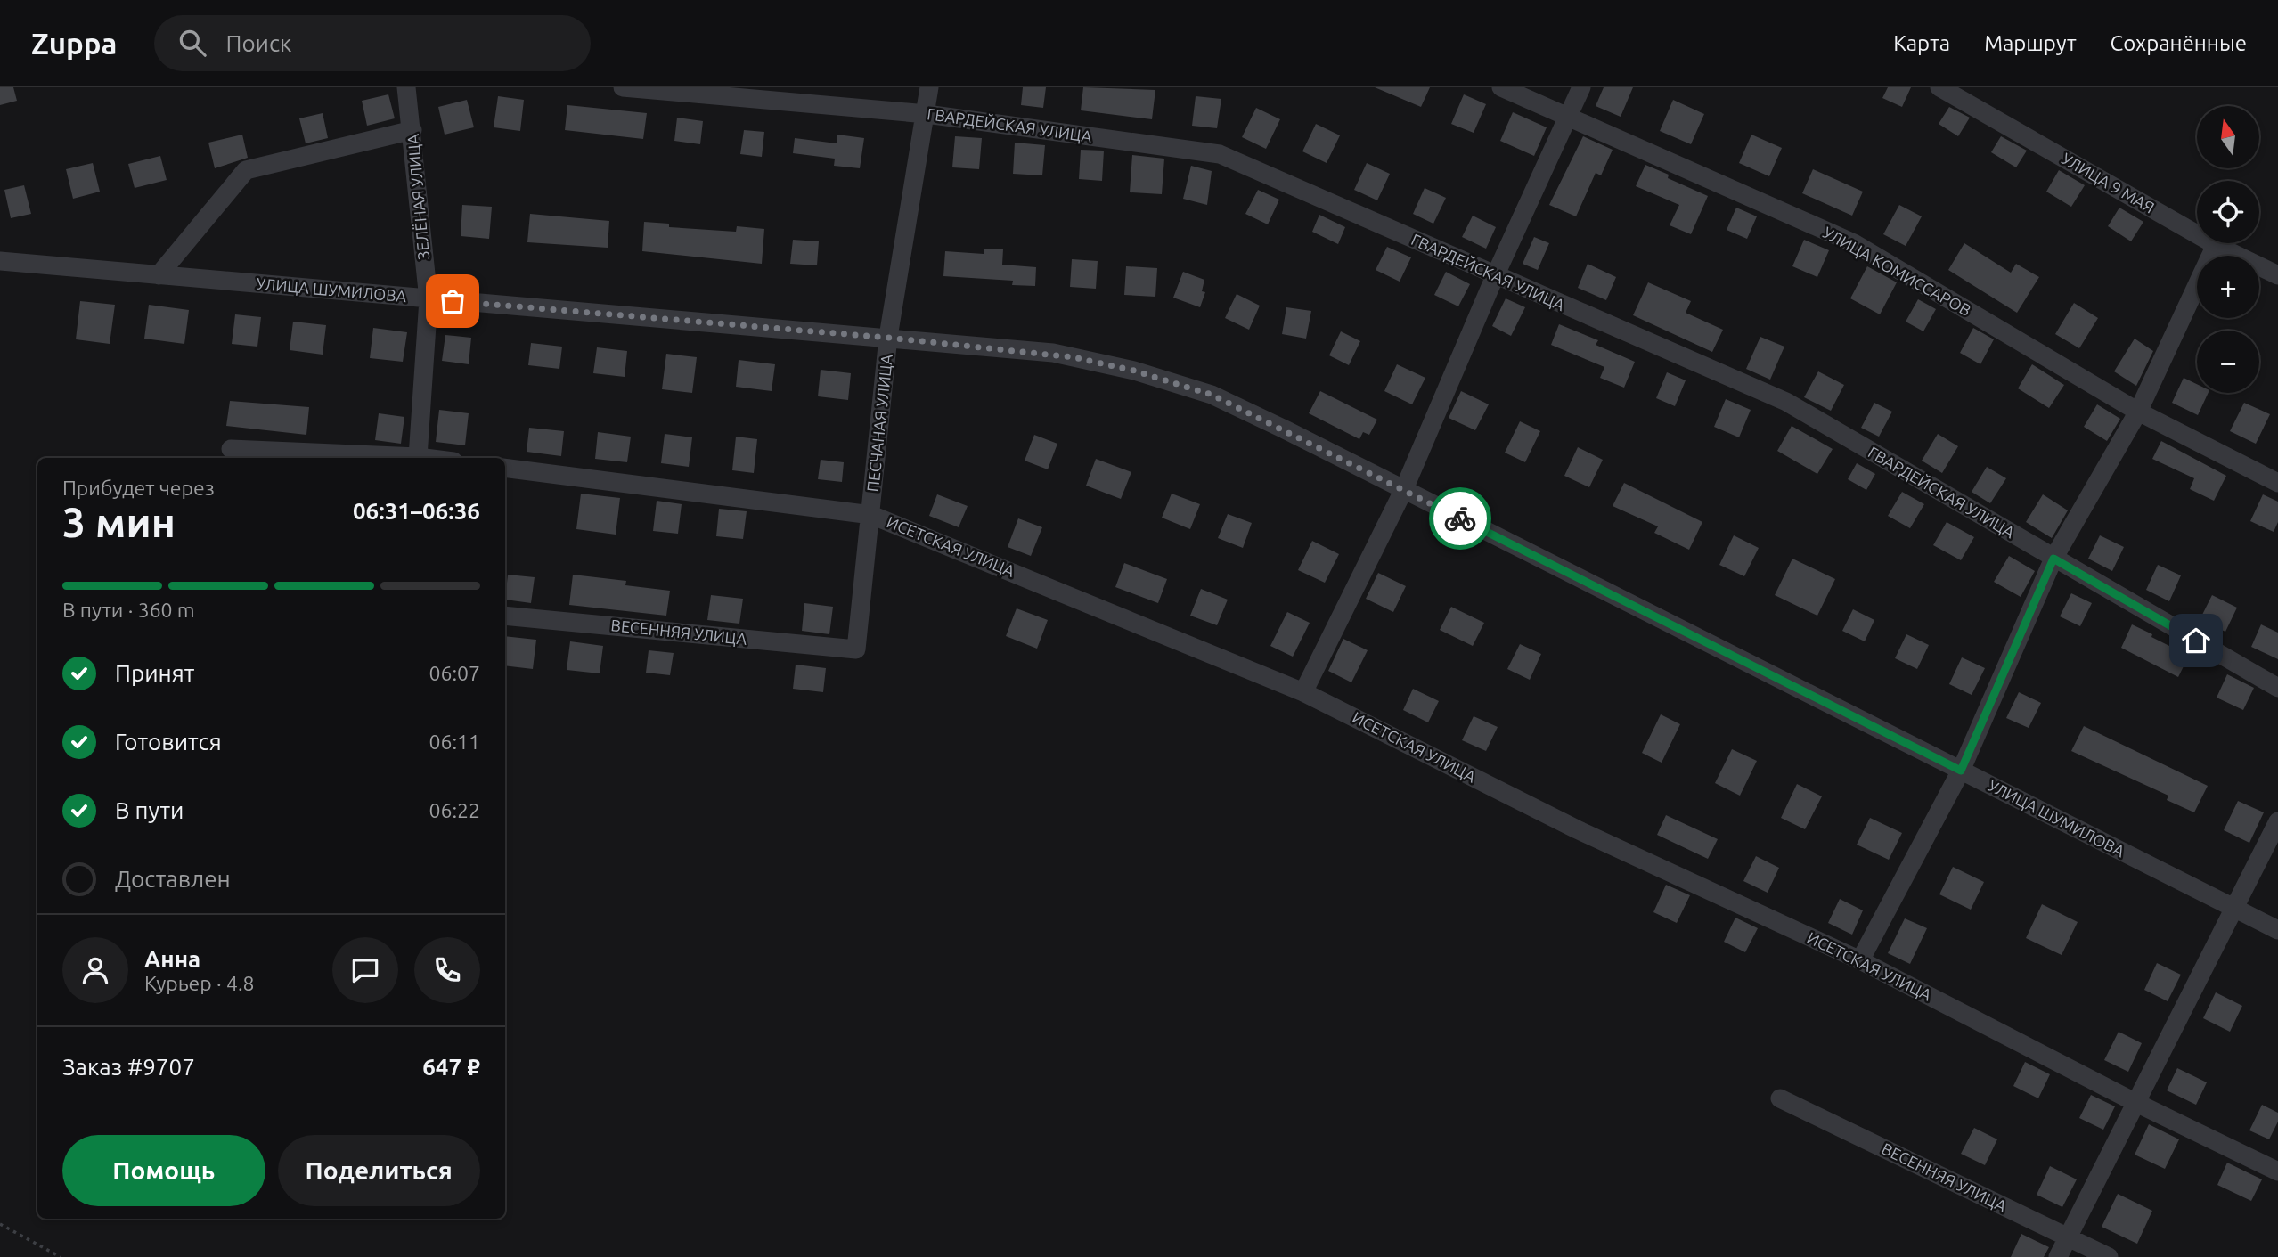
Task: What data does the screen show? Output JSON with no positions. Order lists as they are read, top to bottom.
{
  "streets": {
    "street": [
      "ГВАРДЕЙСКАЯ УЛИЦА",
      "УЛИЦА 9 МАЯ",
      "ЗЕЛЁНАЯ УЛИЦА",
      "УЛИЦА КОМИССАРОВ",
      "УЛИЦА ШУМИЛОВА",
      "ПЕСЧАНАЯ УЛИЦА",
      "ИСЕТСКАЯ УЛИЦА",
      "ВЕСЕННЯЯ УЛИЦА"
    ]
  },
  "crossings": [
    ["ГВАРДЕЙСКАЯ УЛИЦА", "ПЕСЧАНАЯ УЛИЦА"],
    ["ЗЕЛЁНАЯ УЛИЦА", "УЛИЦА ШУМИЛОВА"],
    ["УЛИЦА ШУМИЛОВА", "ПЕСЧАНАЯ УЛИЦА"],
    ["ПЕСЧАНАЯ УЛИЦА", "ИСЕТСКАЯ УЛИЦА"],
    ["ПЕСЧАНАЯ УЛИЦА", "ВЕСЕННЯЯ УЛИЦА"]
  ],
  "north": "top",
  "page": {
    "header": "Zuppa",
    "search": "Поиск",
    "nav": ["Карта", "Маршрут", "Сохранённые"],
    "map_buttons": ["+", "−"],
    "heading": ["3 мин", "Прибудет через", "06:31–06:36"],
    "panel": [
      "Анна",
      "Курьер · 4.8",
      "Заказ #9707",
      "647 ₽"
    ],
    "bar": "В пути · 360 m",
    "list": [
      ["Принят", "06:07"],
      ["Готовится", "06:11"],
      ["В пути", "06:22"],
      "Доставлен"
    ],
    "buttons": ["Помощь", "Поделиться"]
  }
}
